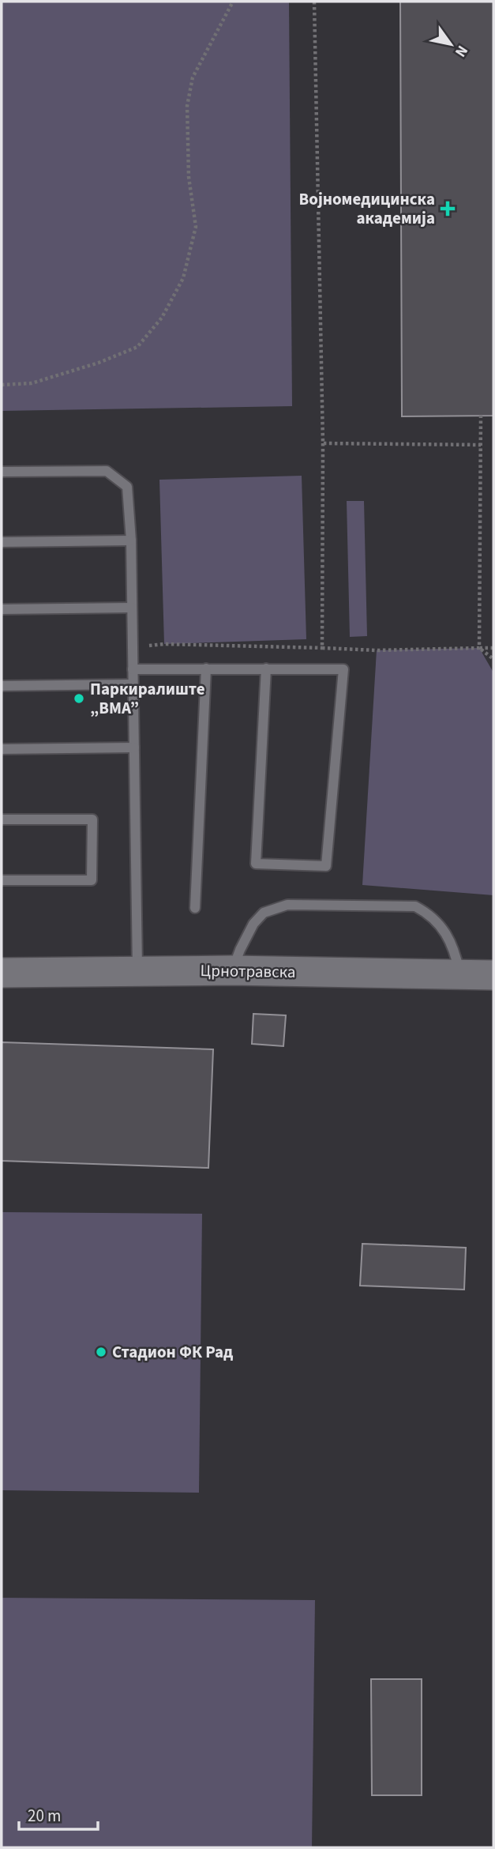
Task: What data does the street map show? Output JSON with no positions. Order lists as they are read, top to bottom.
{
  "streets": {
    "main road": ["Црнотравска"]
  },
  "places": {
    "health": ["Војномедицинска академија"],
    "other": ["Паркиралиште „ВМА”", "Стадион ФК Рад"]
  },
  "scale_bar": "20 m",
  "north": "bottom right"
}
